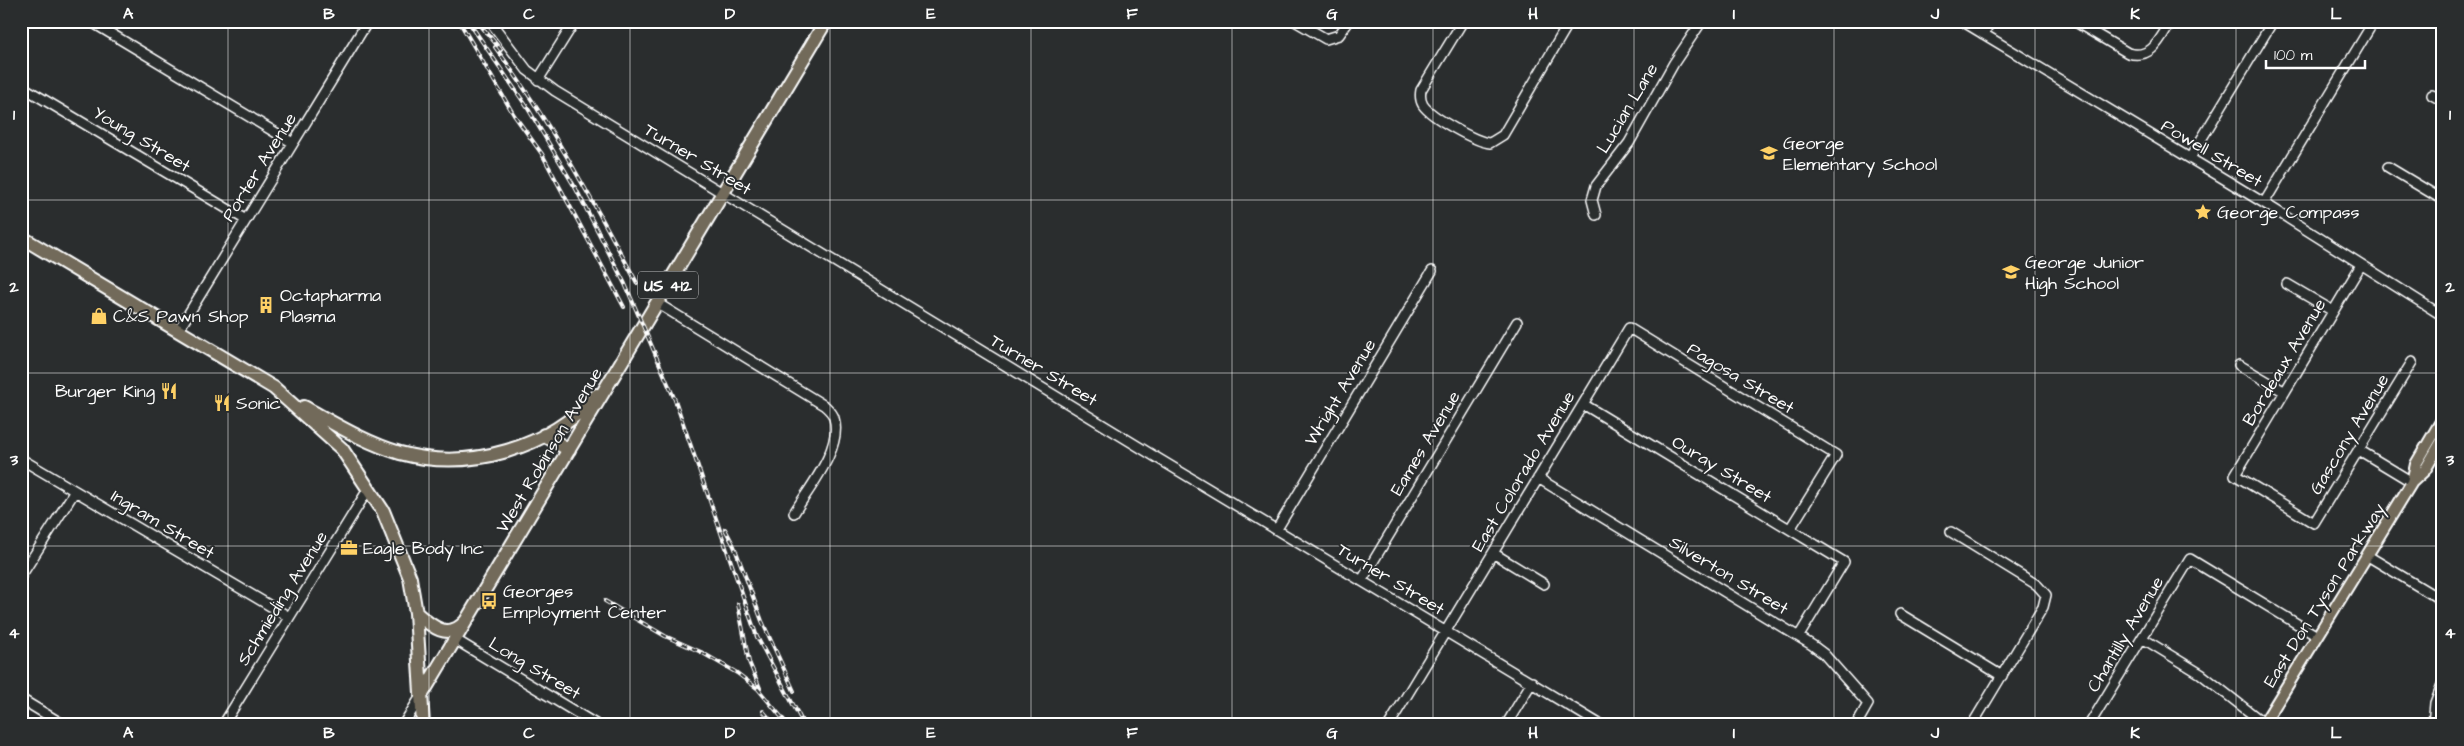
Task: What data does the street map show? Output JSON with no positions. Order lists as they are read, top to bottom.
{
  "streets": {
    "highway": ["US 412", "West Robinson Avenue"],
    "main road": ["East Don Tyson Parkway"],
    "street": [
      "Lucian Lane",
      "Young Street",
      "Powell Street",
      "Turner Street",
      "Porter Avenue",
      "Bordeaux Avenue",
      "Pagosa Street",
      "Wright Avenue",
      "Gascony Avenue",
      "Eames Avenue",
      "Ouray Street",
      "East Colorado Avenue",
      "Ingram Street",
      "Silverton Street",
      "Schmieding Avenue",
      "Chantilly Avenue",
      "Long Street"
    ]
  },
  "crossings": [
    ["Young Street", "Porter Avenue"],
    ["Powell Street", "Bordeaux Avenue"],
    ["Turner Street", "US 412"],
    ["Turner Street", "Wright Avenue"],
    ["Turner Street", "Eames Avenue"],
    ["Turner Street", "West Robinson Avenue"],
    ["Turner Street", "East Colorado Avenue"],
    ["US 412", "West Robinson Avenue"],
    ["Bordeaux Avenue", "Gascony Avenue"],
    ["Pagosa Street", "Ouray Street"],
    ["Pagosa Street", "East Colorado Avenue"],
    ["West Robinson Avenue", "Long Street"],
    ["Ouray Street", "East Colorado Avenue"],
    ["Ouray Street", "Silverton Street"],
    ["East Colorado Avenue", "Silverton Street"],
    ["Ingram Street", "Schmieding Avenue"],
    ["East Don Tyson Parkway", "Chantilly Avenue"]
  ],
  "places": {
    "school or university": ["George Elementary School", "George Junior High School"],
    "place": ["George Compass"],
    "building": ["Octapharma Plasma"],
    "shop": ["C&S Pawn Shop"],
    "restaurant": ["Burger King", "Sonic"],
    "office": ["Eagle Body Inc"],
    "bus stop": ["Georges Employment Center"]
  },
  "scale_bar": "100 m",
  "grid": {
    "columns": [
      "A",
      "B",
      "C",
      "D",
      "E",
      "F",
      "G",
      "H",
      "I",
      "J",
      "K",
      "L"
    ],
    "rows": [
      "1",
      "2",
      "3",
      "4"
    ]
  }
}
